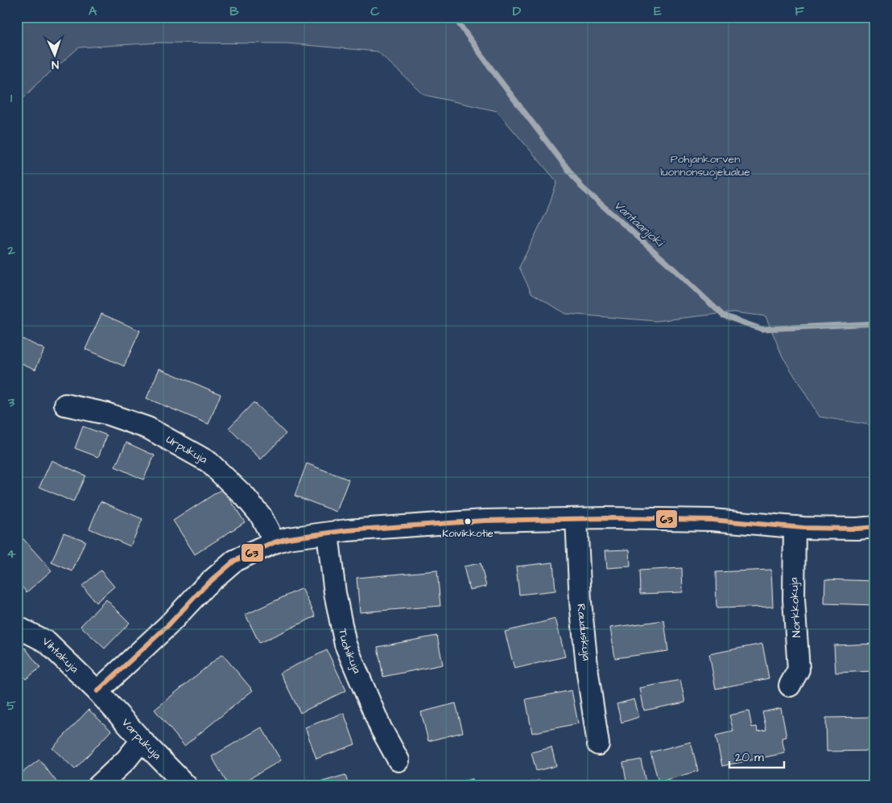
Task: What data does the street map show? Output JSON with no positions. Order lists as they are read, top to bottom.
{
  "streets": {
    "street": [
      "Urpukuja",
      "Norkkokuja",
      "Rauduskuja",
      "Tuohikuja",
      "Vihtakuja",
      "Varpukuja"
    ]
  },
  "crossings": [
    ["Vihtakuja", "Varpukuja"]
  ],
  "water": ["Vantaanjoki"],
  "parks": ["Pohjankorven luonnonsuojelualue"],
  "places": ["Koivikkotie"],
  "lines": ["transit line 63"],
  "scale_bar": "20 m",
  "north": "bottom",
  "grid": {
    "columns": [
      "A",
      "B",
      "C",
      "D",
      "E",
      "F"
    ],
    "rows": [
      "1",
      "2",
      "3",
      "4",
      "5"
    ]
  }
}
